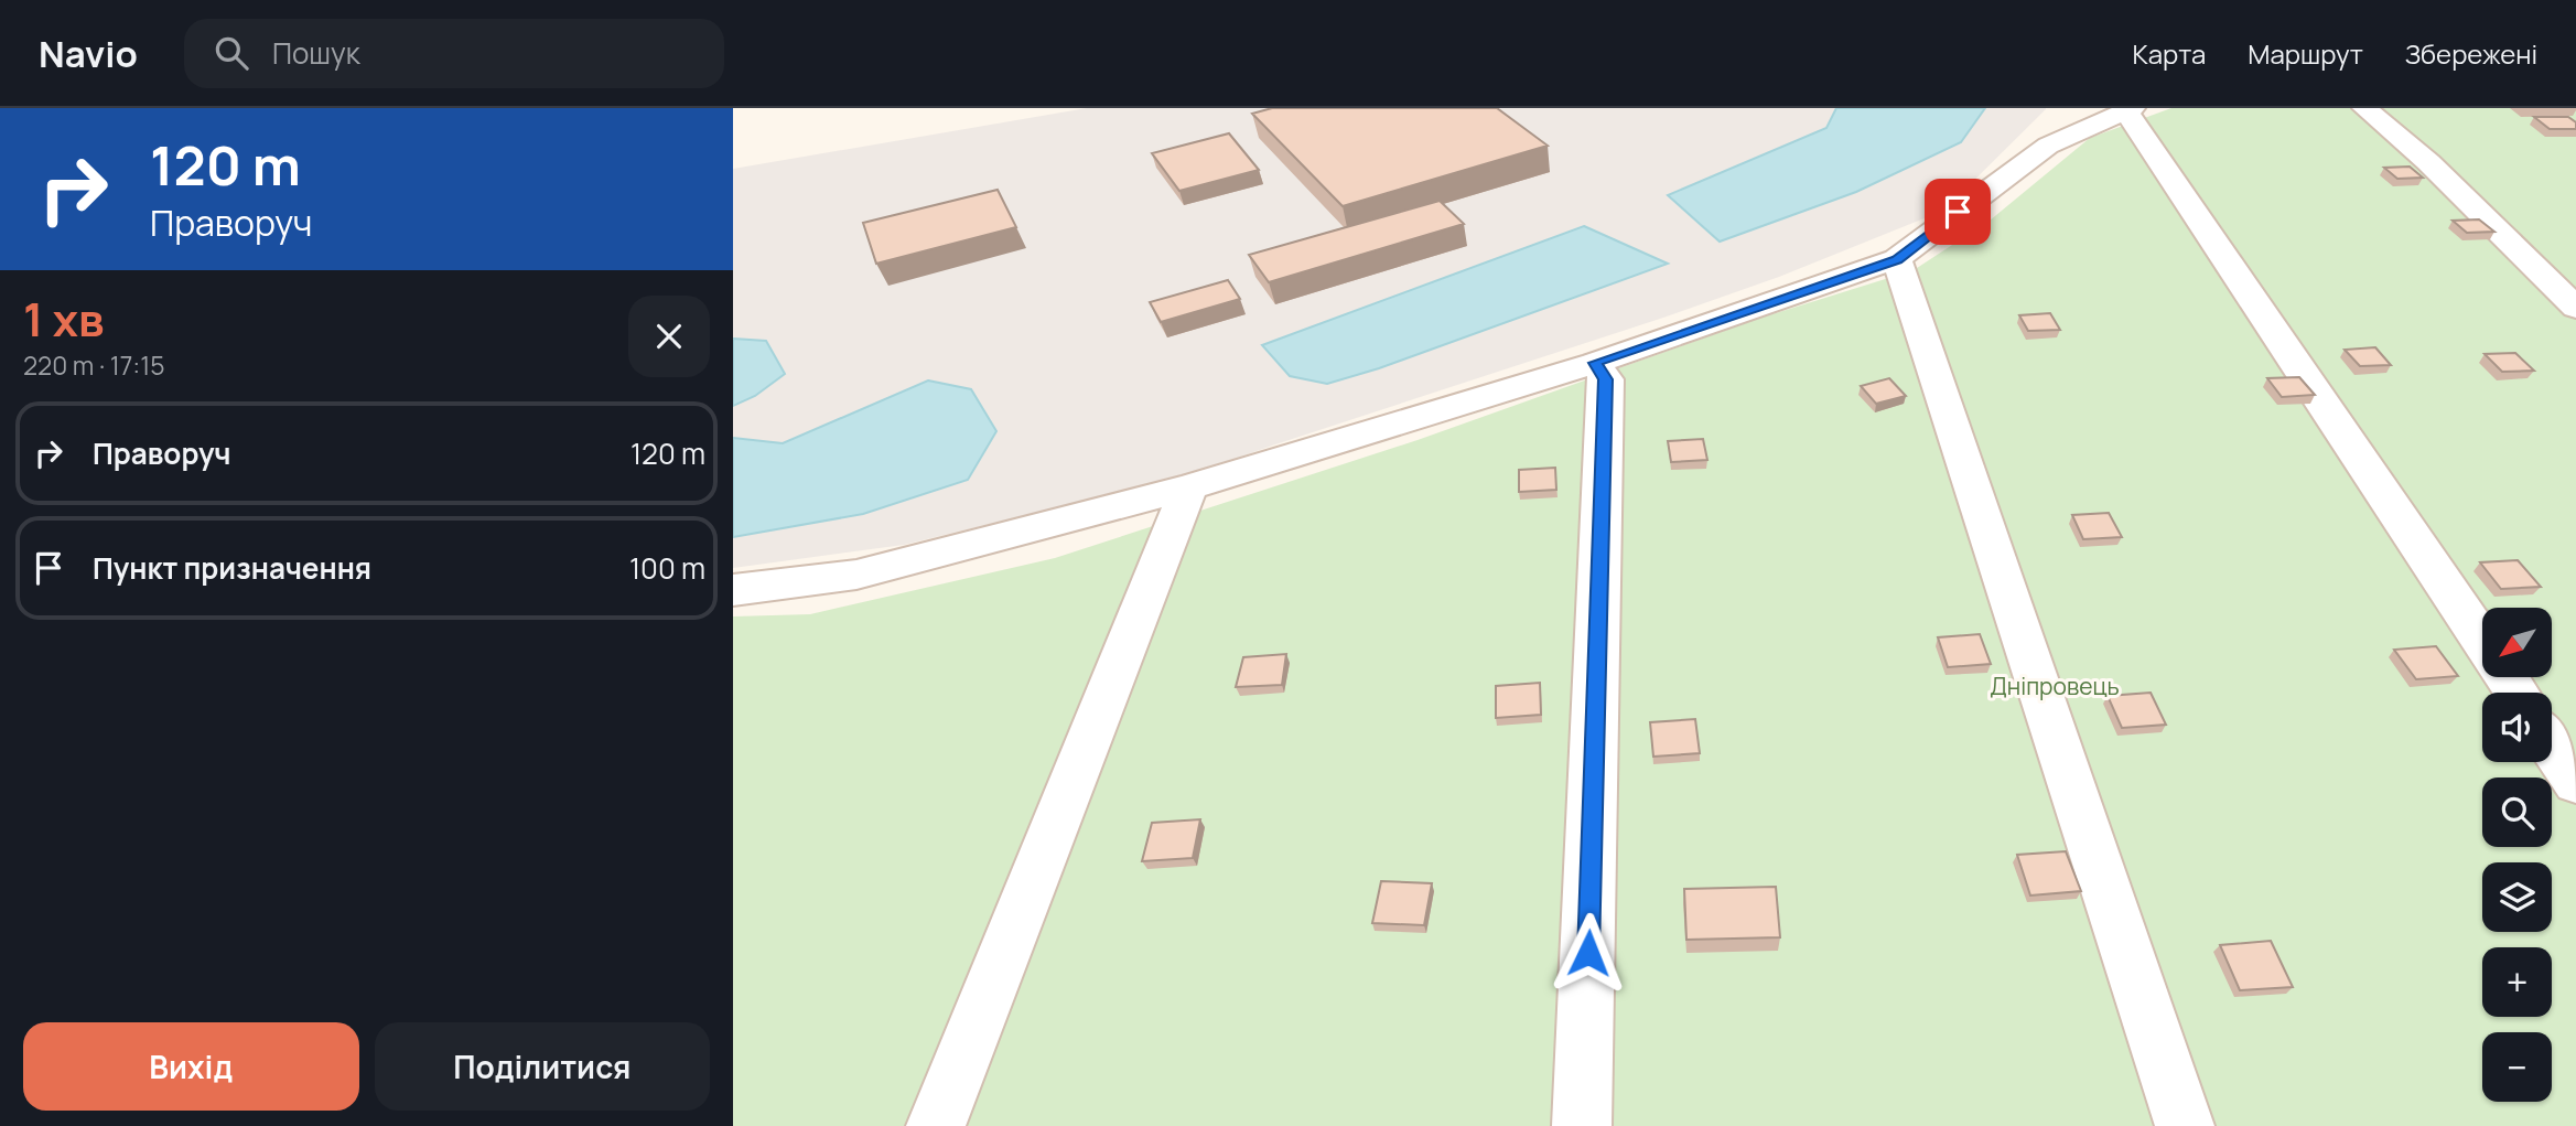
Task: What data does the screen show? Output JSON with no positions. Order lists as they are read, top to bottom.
{
  "parks": ["Дніпровець"],
  "north": "bottom left",
  "page": {
    "header": "Navio",
    "search": "Пошук",
    "nav": ["Карта", "Маршрут", "Збережені"],
    "turn": ["120 m", "Праворуч"],
    "heading": ["1 хв", "220 m · 17:15"],
    "list": [
      {
        "name": "Праворуч",
        "value": "120 m"
      },
      {
        "name": "Пункт призначення",
        "value": "100 m"
      }
    ],
    "map_buttons": ["+", "−"],
    "buttons": ["Вихід", "Поділитися"]
  }
}
